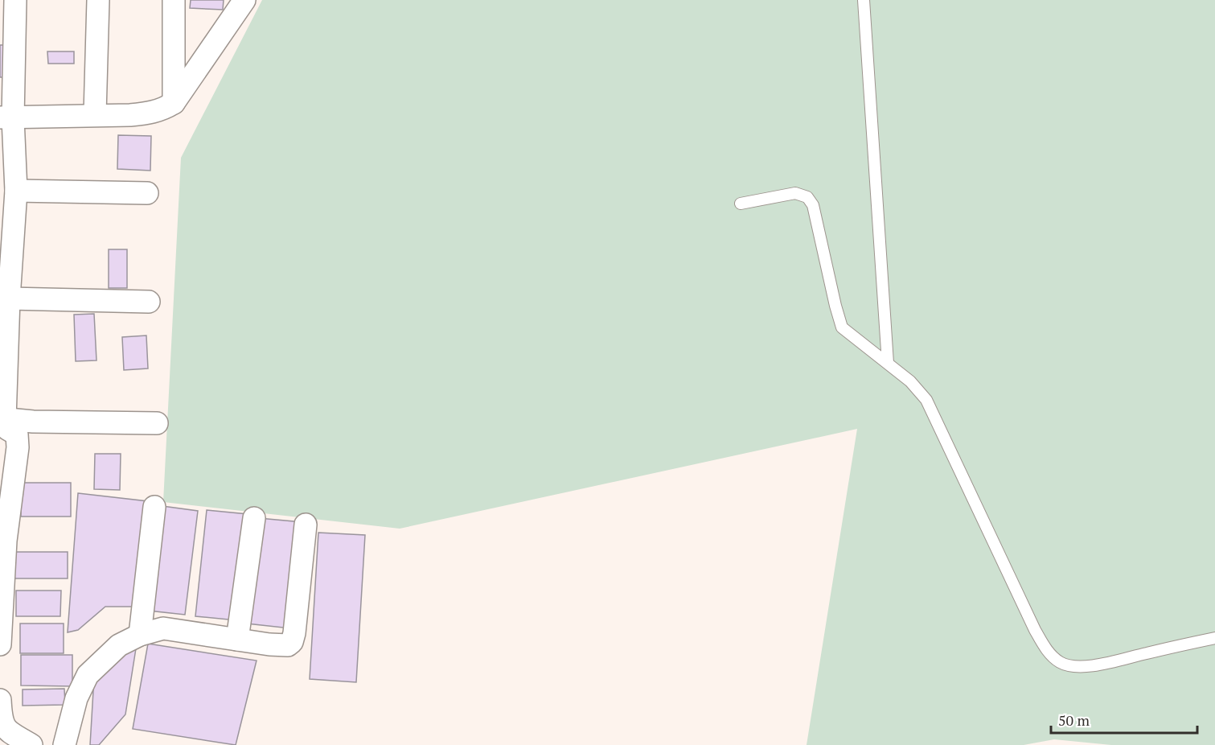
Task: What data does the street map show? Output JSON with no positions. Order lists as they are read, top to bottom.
{
  "scale_bar": "50 m"
}
